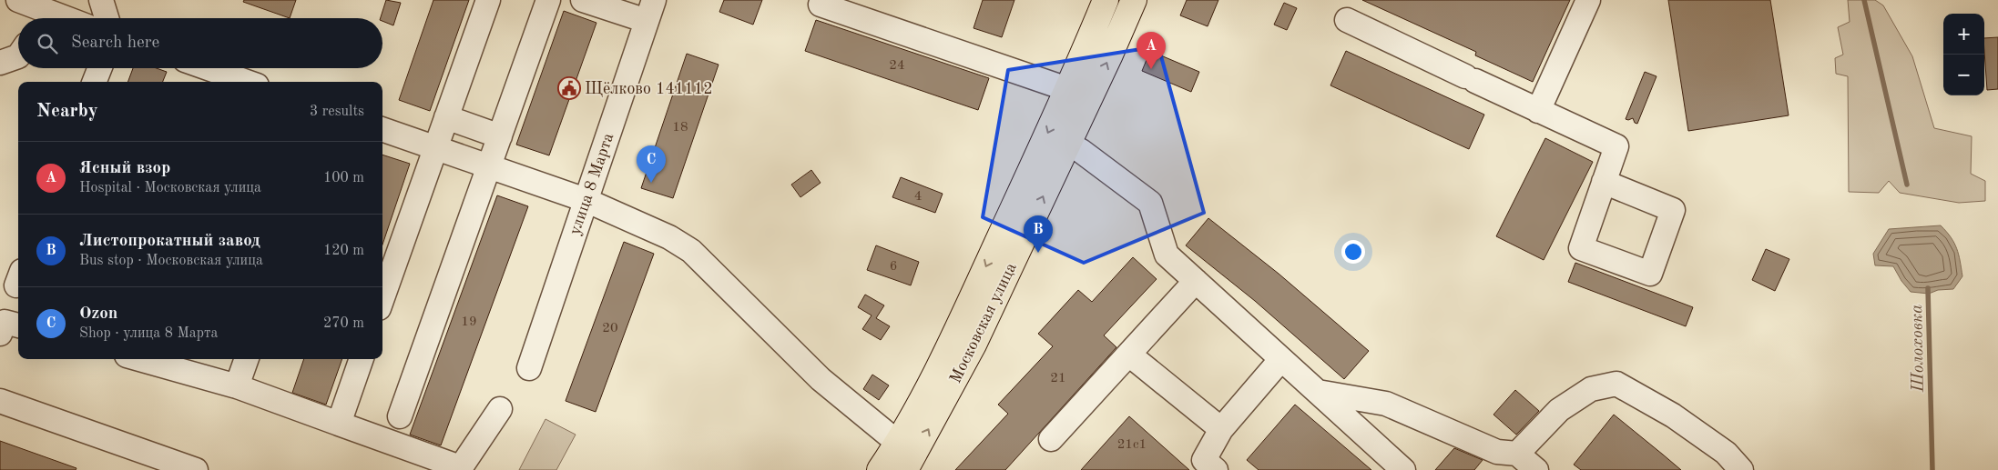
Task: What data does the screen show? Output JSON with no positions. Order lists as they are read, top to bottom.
{
  "streets": {
    "main road": ["Московская улица"],
    "street": ["улица 8 Марта"]
  },
  "water": ["Шолоховка"],
  "places": {
    "public building": ["Щёлково 141112"]
  },
  "house_numbers": [
    "24",
    "18",
    "4",
    "6",
    "19",
    "20",
    "21",
    "21с1"
  ],
  "page": {
    "map_buttons": ["+", "−"],
    "search": "Search here",
    "pins": ["A", "C", "B"],
    "heading": ["Nearby", "3 results"],
    "list": [
      {
        "mark": "A",
        "name": "Ясный взор",
        "note": "Hospital · Московская улица",
        "value": "100 m"
      },
      {
        "mark": "B",
        "name": "Листопрокатный завод",
        "note": "Bus stop · Московская улица",
        "value": "120 m"
      },
      {
        "mark": "C",
        "name": "Ozon",
        "note": "Shop · улица 8 Марта",
        "value": "270 m"
      }
    ]
  }
}
